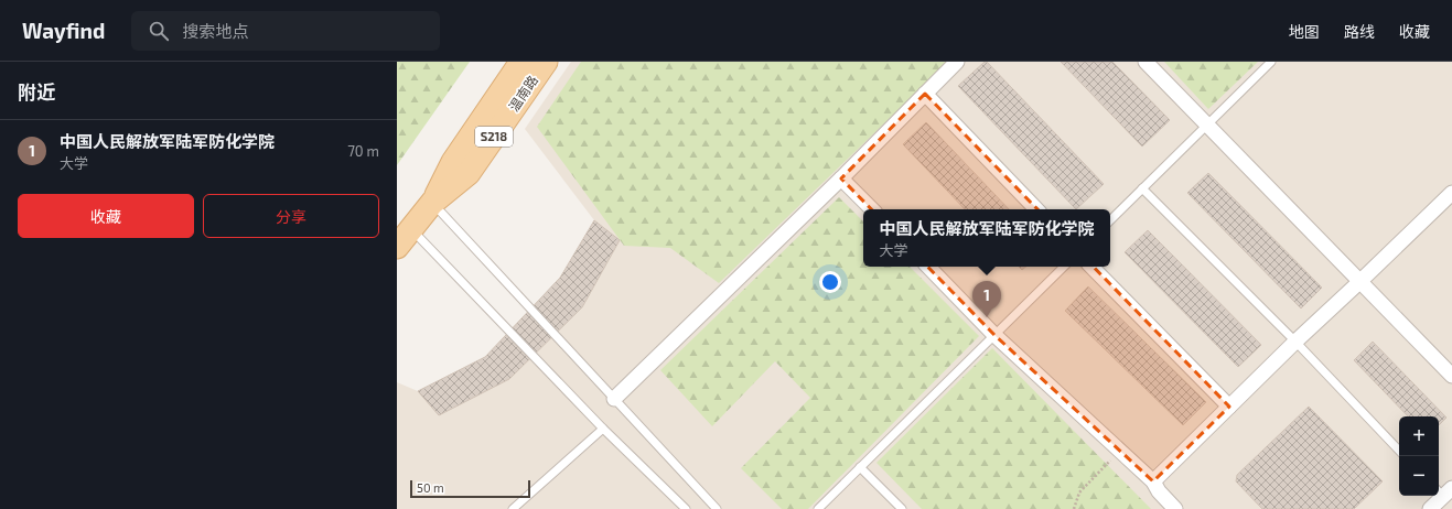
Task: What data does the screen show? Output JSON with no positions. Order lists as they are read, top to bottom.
{
  "streets": {
    "main road": ["温南路", "S218"]
  },
  "scale_bar": "50 m",
  "page": {
    "header": "Wayfind",
    "search": "搜索地点",
    "nav": ["地图", "路线", "收藏"],
    "heading": "附近",
    "list": [
      {
        "mark": "1",
        "name": "中国人民解放军陆军防化学院",
        "note": "大学",
        "value": "70 m"
      }
    ],
    "buttons": ["收藏", "分享"],
    "popup": ["中国人民解放军陆军防化学院", "大学"],
    "pins": "1",
    "map_buttons": ["+", "−"],
    "scale": "50 m"
  }
}
